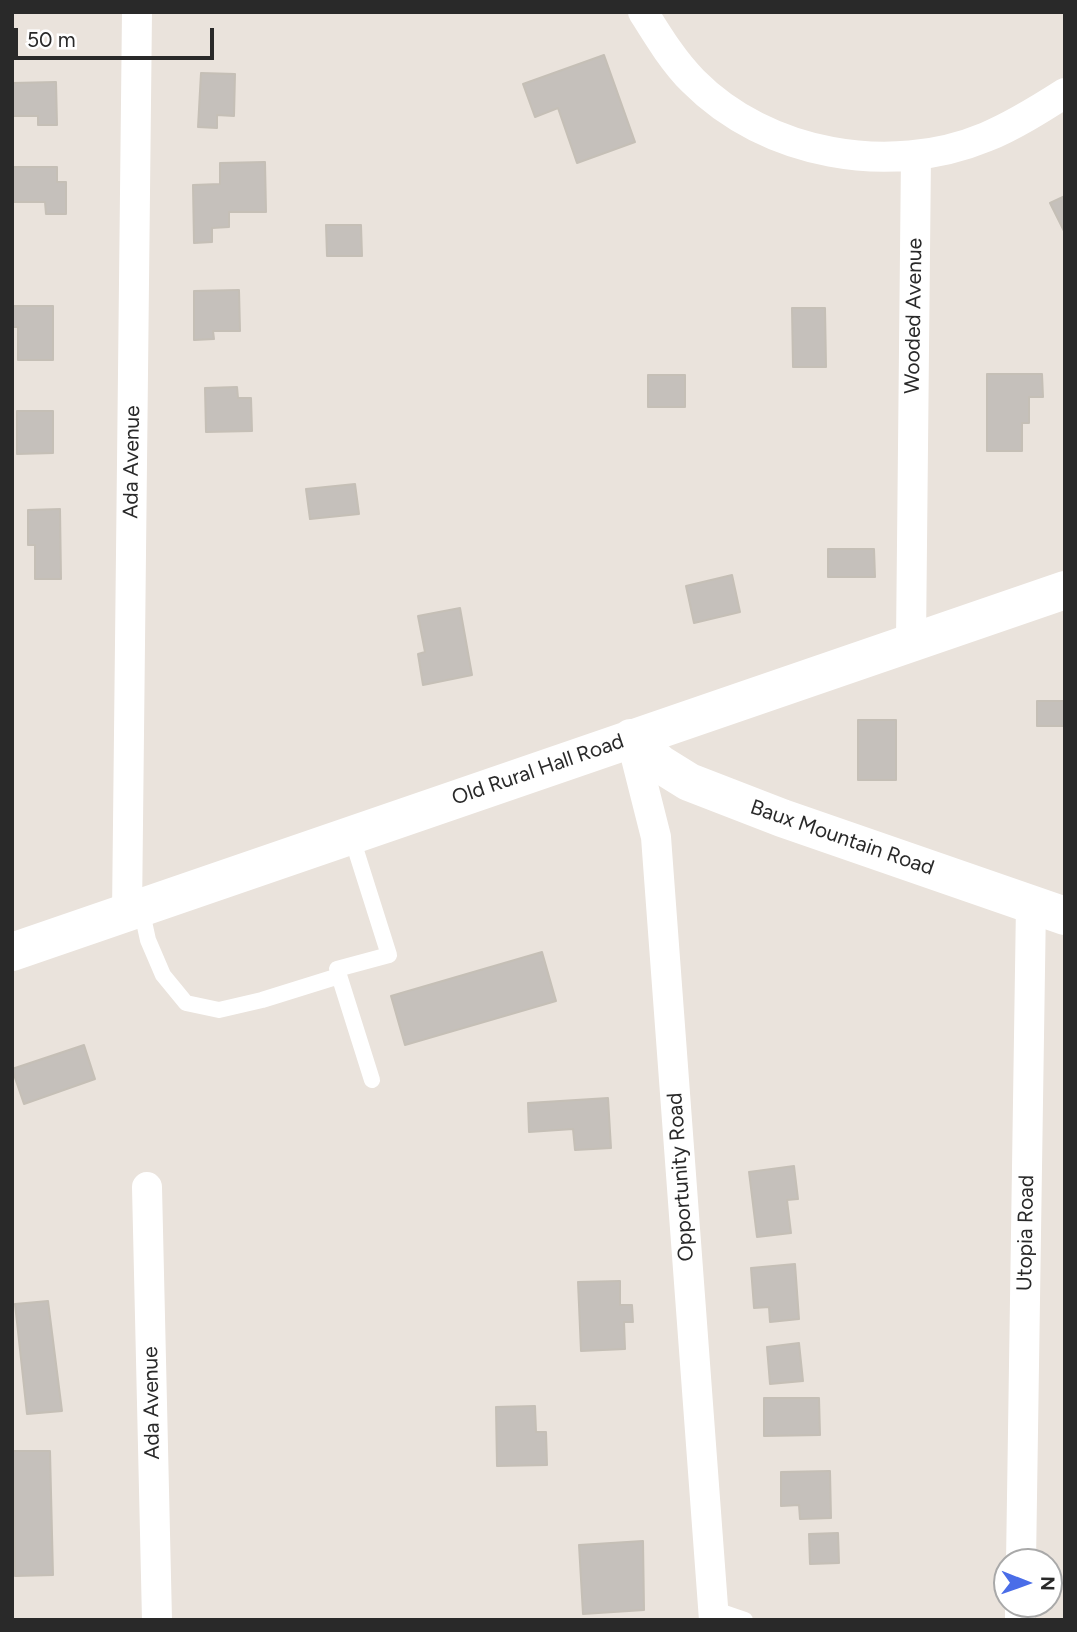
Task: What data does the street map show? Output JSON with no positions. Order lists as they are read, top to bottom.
{
  "streets": {
    "main road": ["Old Rural Hall Road", "Baux Mountain Road"],
    "street": [
      "Wooded Avenue",
      "Ada Avenue",
      "Opportunity Road",
      "Utopia Road"
    ]
  },
  "crossings": [
    ["Wooded Avenue", "Old Rural Hall Road"],
    ["Ada Avenue", "Old Rural Hall Road"],
    ["Old Rural Hall Road", "Baux Mountain Road"],
    ["Old Rural Hall Road", "Opportunity Road"],
    ["Baux Mountain Road", "Opportunity Road"],
    ["Baux Mountain Road", "Utopia Road"]
  ],
  "scale_bar": "50 m",
  "north": "right"
}
